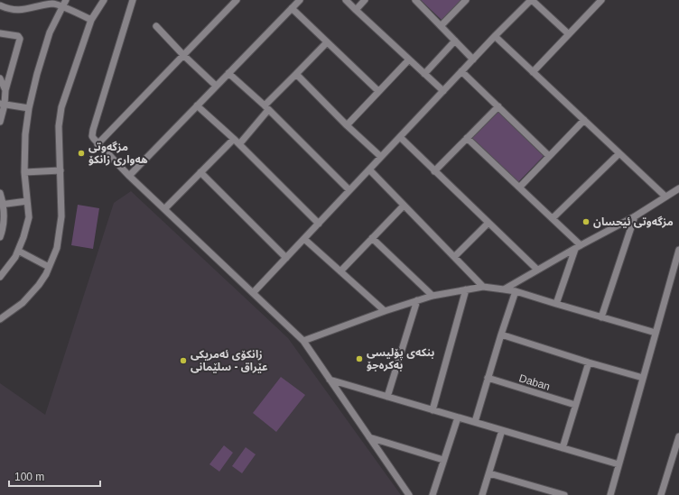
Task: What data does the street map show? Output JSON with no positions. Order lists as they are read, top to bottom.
{
  "streets": {
    "street": ["Daban"]
  },
  "places": [
    "مزگەوتی هەواری زانکۆ",
    "مزگەوتی ئیحسان",
    "بنکەی پۆلیسی بەکرەجۆ",
    "زانکۆی ئەمریکی عێراق - سلێمانی"
  ],
  "scale_bar": "100 m"
}
